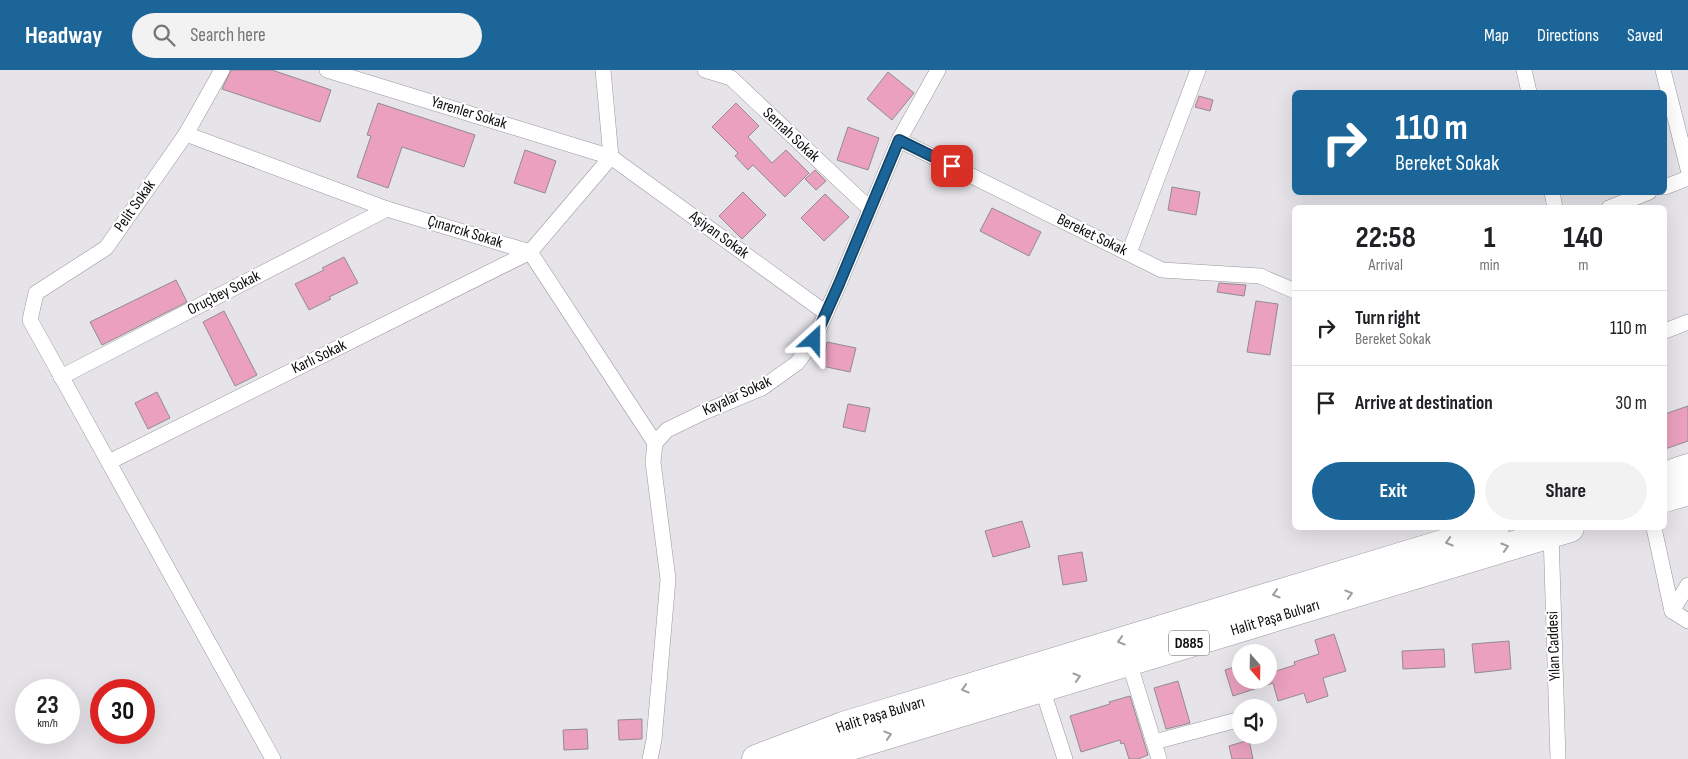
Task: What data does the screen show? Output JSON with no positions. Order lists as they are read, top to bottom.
{
  "streets": {
    "highway": ["Halit Paşa Bulvarı", "D885"],
    "street": [
      "Yarenler Sokak",
      "Semah Sokak",
      "Pelit Sokak",
      "Çınarcık Sokak",
      "Aşiyan Sokak",
      "Bereket Sokak",
      "Oruçbey Sokak",
      "Karlı Sokak",
      "Kayalar Sokak",
      "Yılan Caddesi"
    ]
  },
  "crossings": [
    ["Yarenler Sokak", "Aşiyan Sokak"],
    ["Semah Sokak", "Kayalar Sokak"],
    ["Pelit Sokak", "Çınarcık Sokak"],
    ["Pelit Sokak", "Oruçbey Sokak"],
    ["Çınarcık Sokak", "Oruçbey Sokak"],
    ["Çınarcık Sokak", "Karlı Sokak"],
    ["Aşiyan Sokak", "Kayalar Sokak"],
    ["Bereket Sokak", "Kayalar Sokak"],
    ["Halit Paşa Bulvarı", "Yılan Caddesi"]
  ],
  "north": "bottom",
  "page": {
    "header": "Headway",
    "search": "Search here",
    "nav": ["Map", "Directions", "Saved"],
    "turn": ["110 m", "Bereket Sokak"],
    "eta": [
      "22:58",
      "Arrival",
      "1",
      "min",
      "140",
      "m"
    ],
    "list": [
      {
        "name": "Turn right",
        "note": "Bereket Sokak",
        "value": "110 m"
      },
      {
        "name": "Arrive at destination",
        "value": "30 m"
      }
    ],
    "buttons": ["Exit", "Share"],
    "speed": "23 km/h",
    "limit": "30"
  }
}
